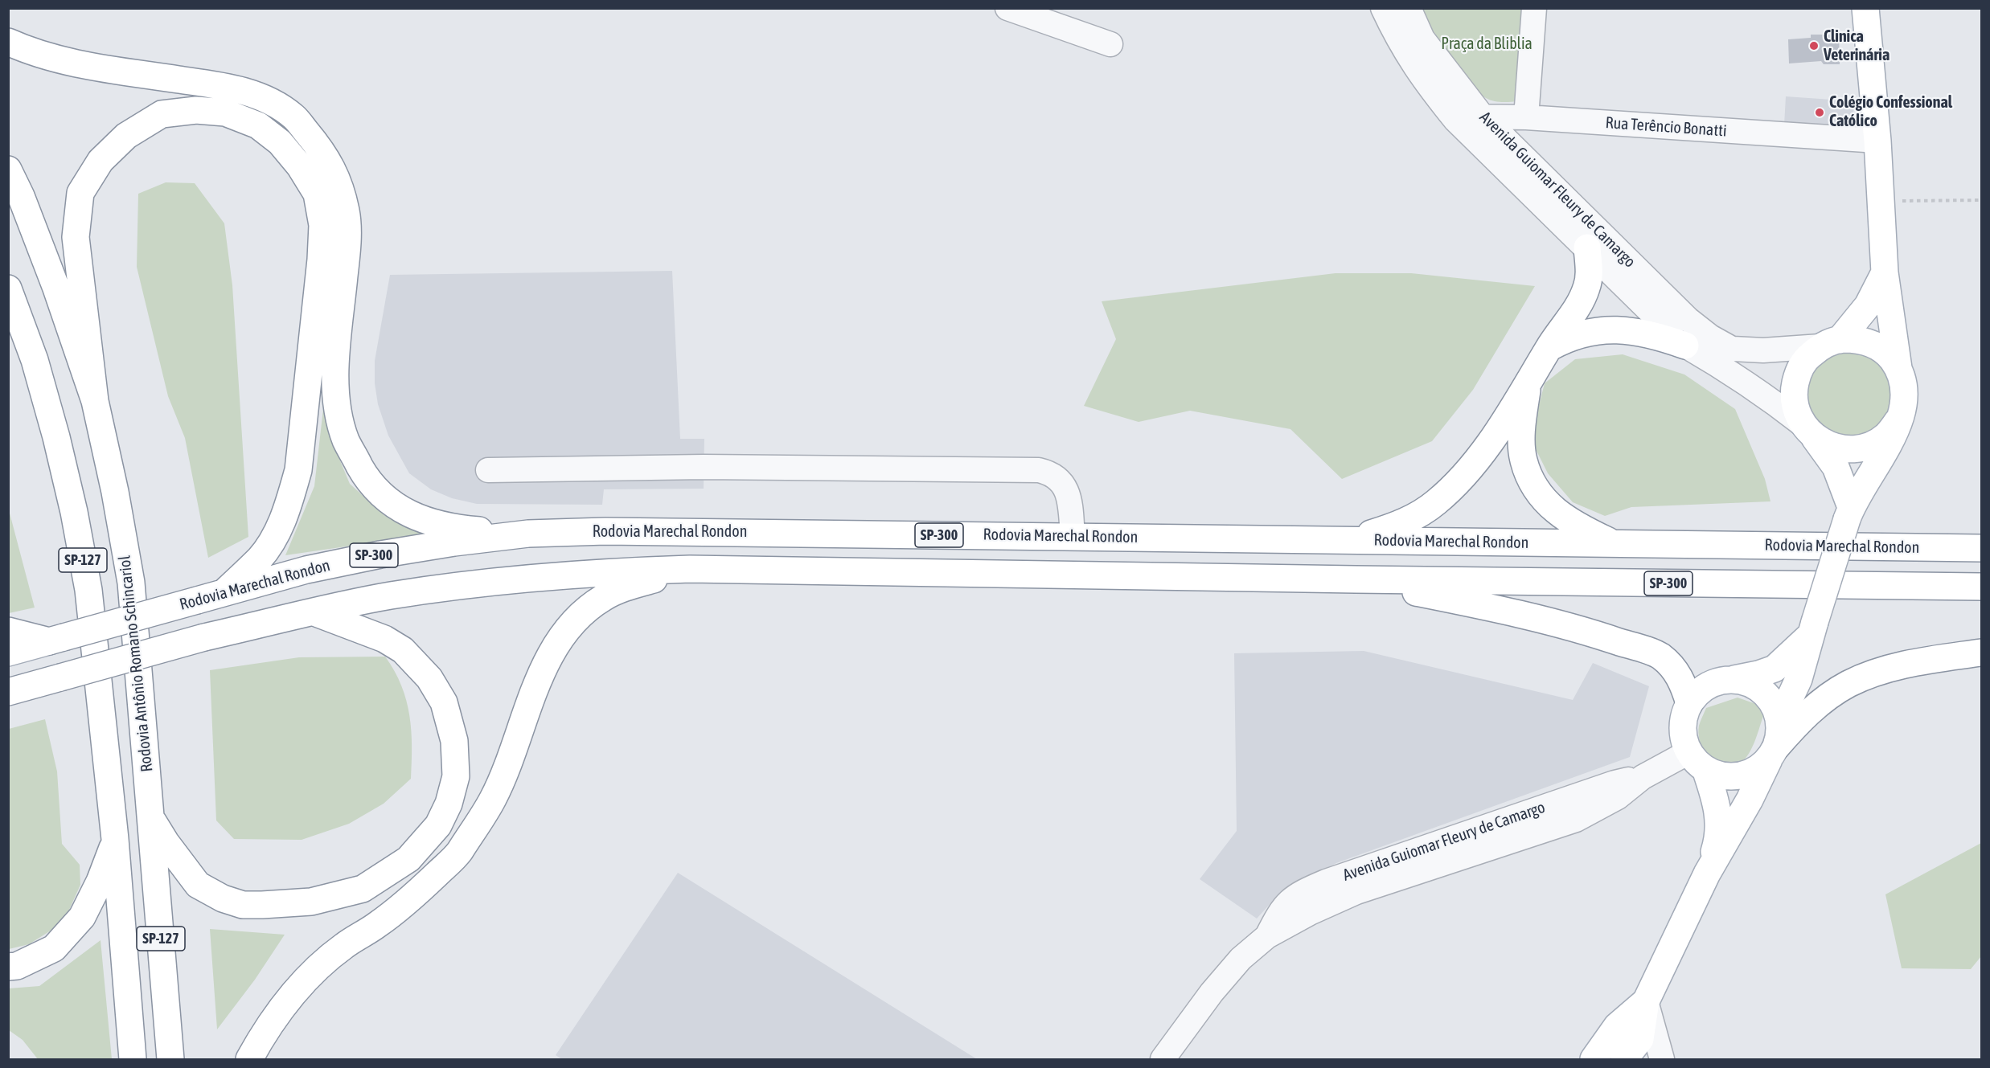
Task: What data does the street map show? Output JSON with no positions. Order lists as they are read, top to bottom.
{
  "streets": {
    "main road": [
      "Rodovia Marechal Rondon",
      "SP-300",
      "SP-127",
      "Rodovia Antônio Romano Schincariol"
    ],
    "street": ["Rua Terêncio Bonatti", "Avenida Guiomar Fleury de Camargo"]
  },
  "crossings": [
    ["Rua Terêncio Bonatti", "Avenida Guiomar Fleury de Camargo"]
  ],
  "parks": ["Praça da Bliblia"],
  "places": ["Clinica Veterinária", "Colégio Confessional Católico"]
}
